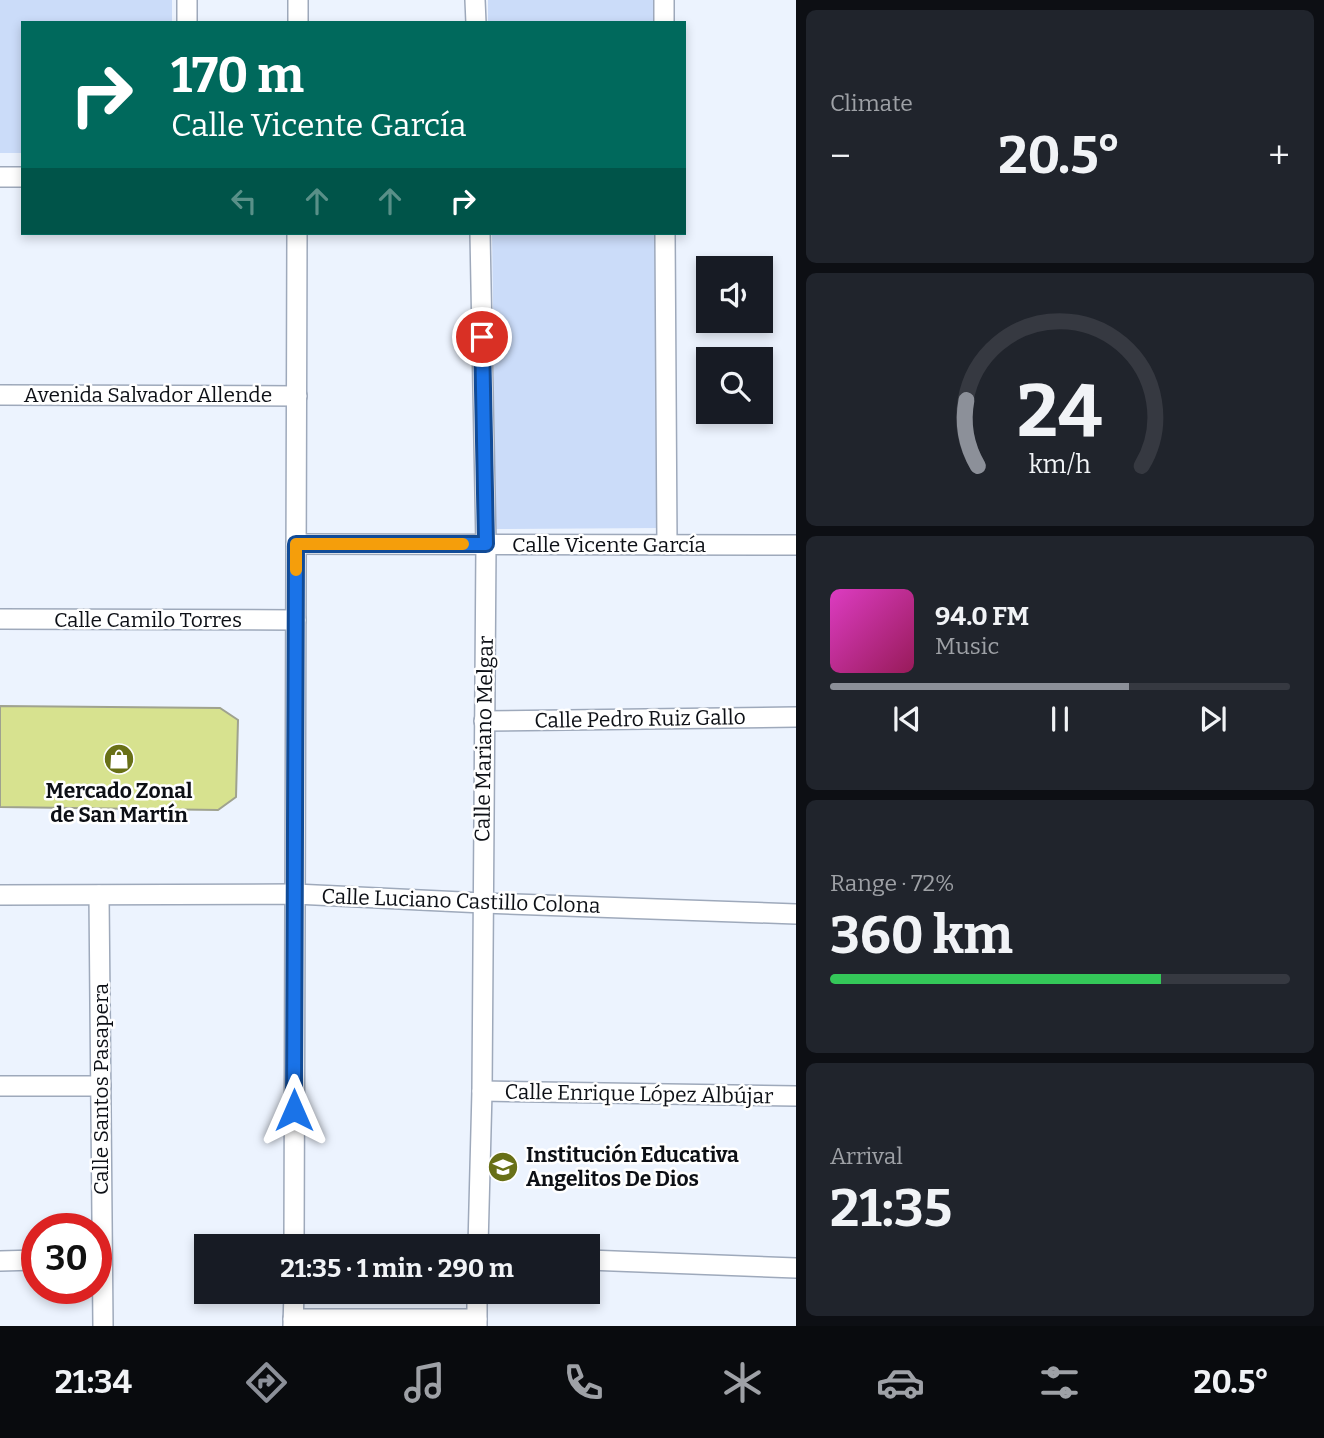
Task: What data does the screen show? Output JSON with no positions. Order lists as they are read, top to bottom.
{
  "streets": {
    "street": [
      "Avenida Salvador Allende",
      "Calle Vicente García",
      "Calle Camilo Torres",
      "Calle Pedro Ruiz Gallo",
      "Calle Mariano Melgar",
      "Calle Luciano Castillo Colona",
      "Calle Santos Pasapera",
      "Calle Enrique López Albújar"
    ]
  },
  "crossings": [
    ["Calle Vicente García", "Calle Mariano Melgar"],
    ["Calle Pedro Ruiz Gallo", "Calle Mariano Melgar"],
    ["Calle Mariano Melgar", "Calle Luciano Castillo Colona"],
    ["Calle Mariano Melgar", "Calle Enrique López Albújar"],
    ["Calle Luciano Castillo Colona", "Calle Santos Pasapera"]
  ],
  "places": {
    "shop": ["Mercado Zonal de San Martín"],
    "school or university": ["Institución Educativa Angelitos De Dios"]
  },
  "page": {
    "tile": [
      "Climate",
      ["Range · 72%", "360 km"],
      ["Arrival", "21:35"]
    ],
    "turn": ["170 m", "Calle Vicente García"],
    "heat": ["−", "20.5°", "+"],
    "song": ["94.0 FM", "Music"],
    "limit": "30",
    "trip": "21:35 · 1 min · 290 m",
    "tabs": ["21:34", "20.5°"],
    "gauge": ["24", "km/h"]
  }
}
